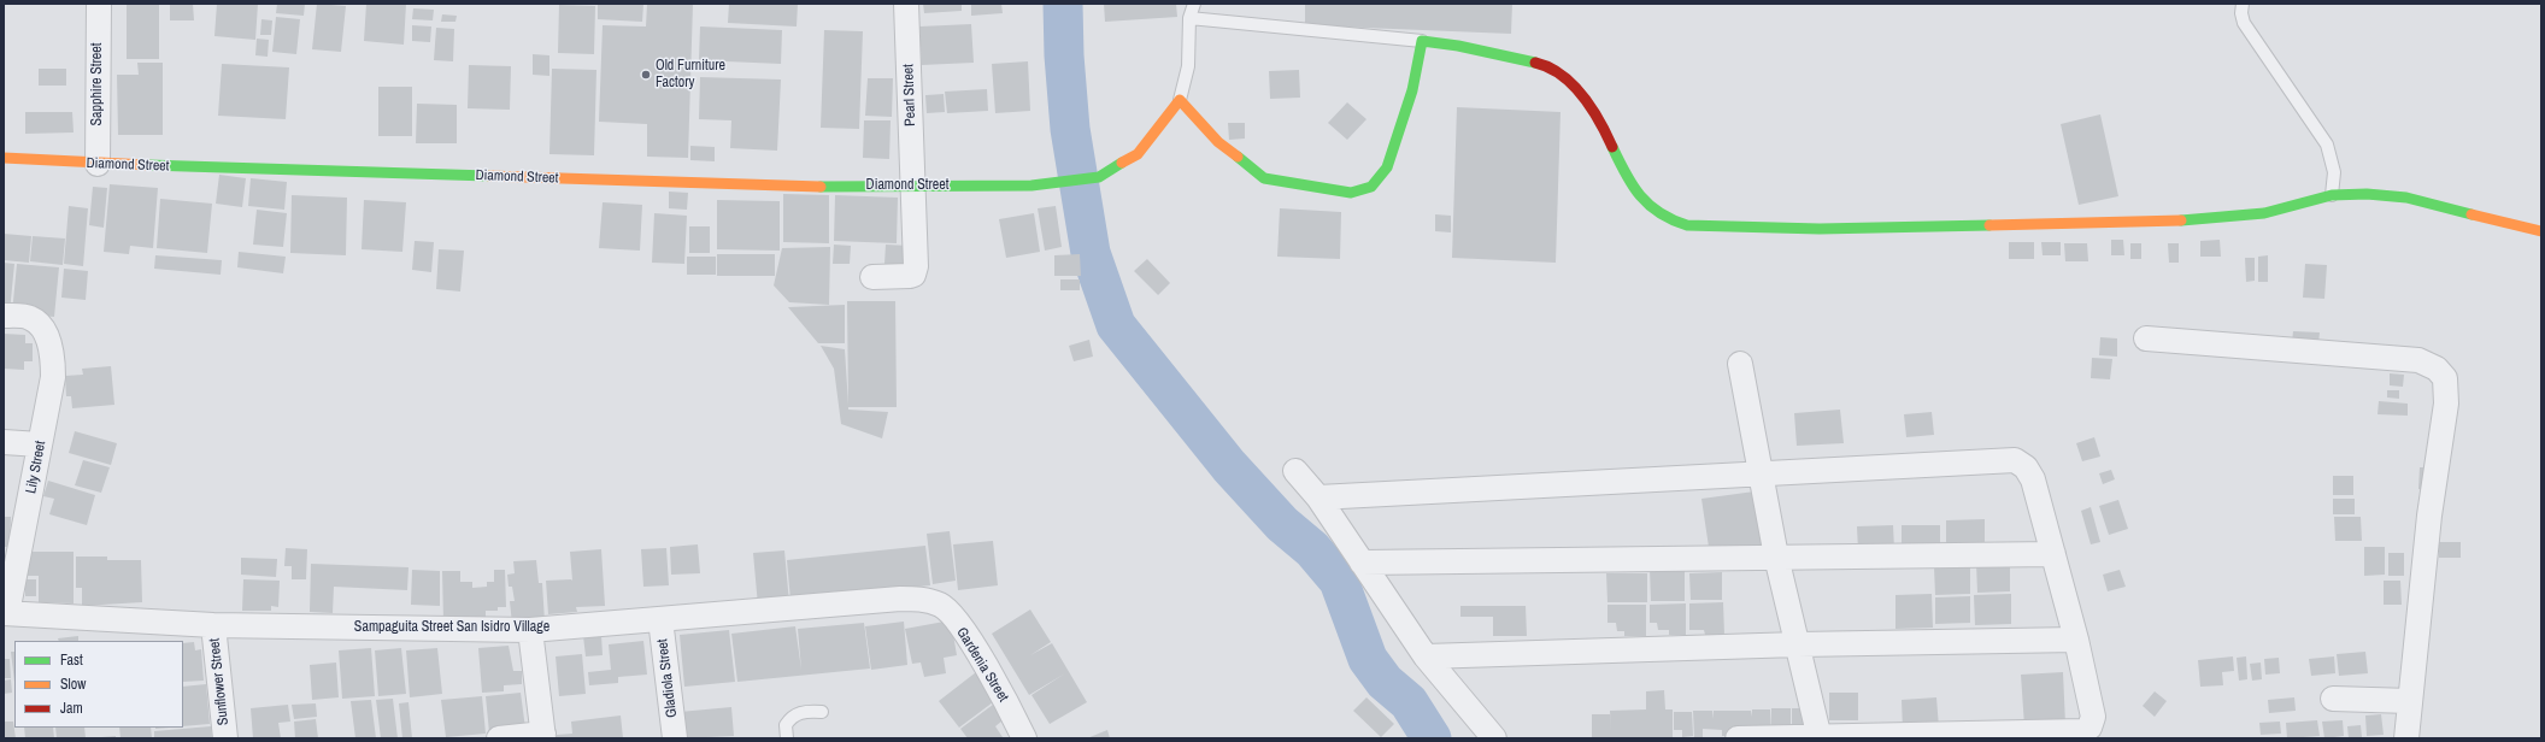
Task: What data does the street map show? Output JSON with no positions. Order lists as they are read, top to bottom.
{
  "streets": {
    "street": [
      "Sapphire Street",
      "Pearl Street",
      "Diamond Street",
      "Lily Street",
      "Sampaguita Street San Isidro Village",
      "Gardenia Street",
      "Gladiola Street",
      "Sunflower Street"
    ]
  },
  "crossings": [
    ["Sapphire Street", "Diamond Street"],
    ["Pearl Street", "Diamond Street"],
    ["Lily Street", "Sampaguita Street San Isidro Village"],
    ["Sampaguita Street San Isidro Village", "Gardenia Street"],
    ["Sampaguita Street San Isidro Village", "Gladiola Street"],
    ["Sampaguita Street San Isidro Village", "Sunflower Street"]
  ],
  "places": ["Old Furniture Factory"],
  "legend": ["Fast", "Slow", "Jam"]
}
